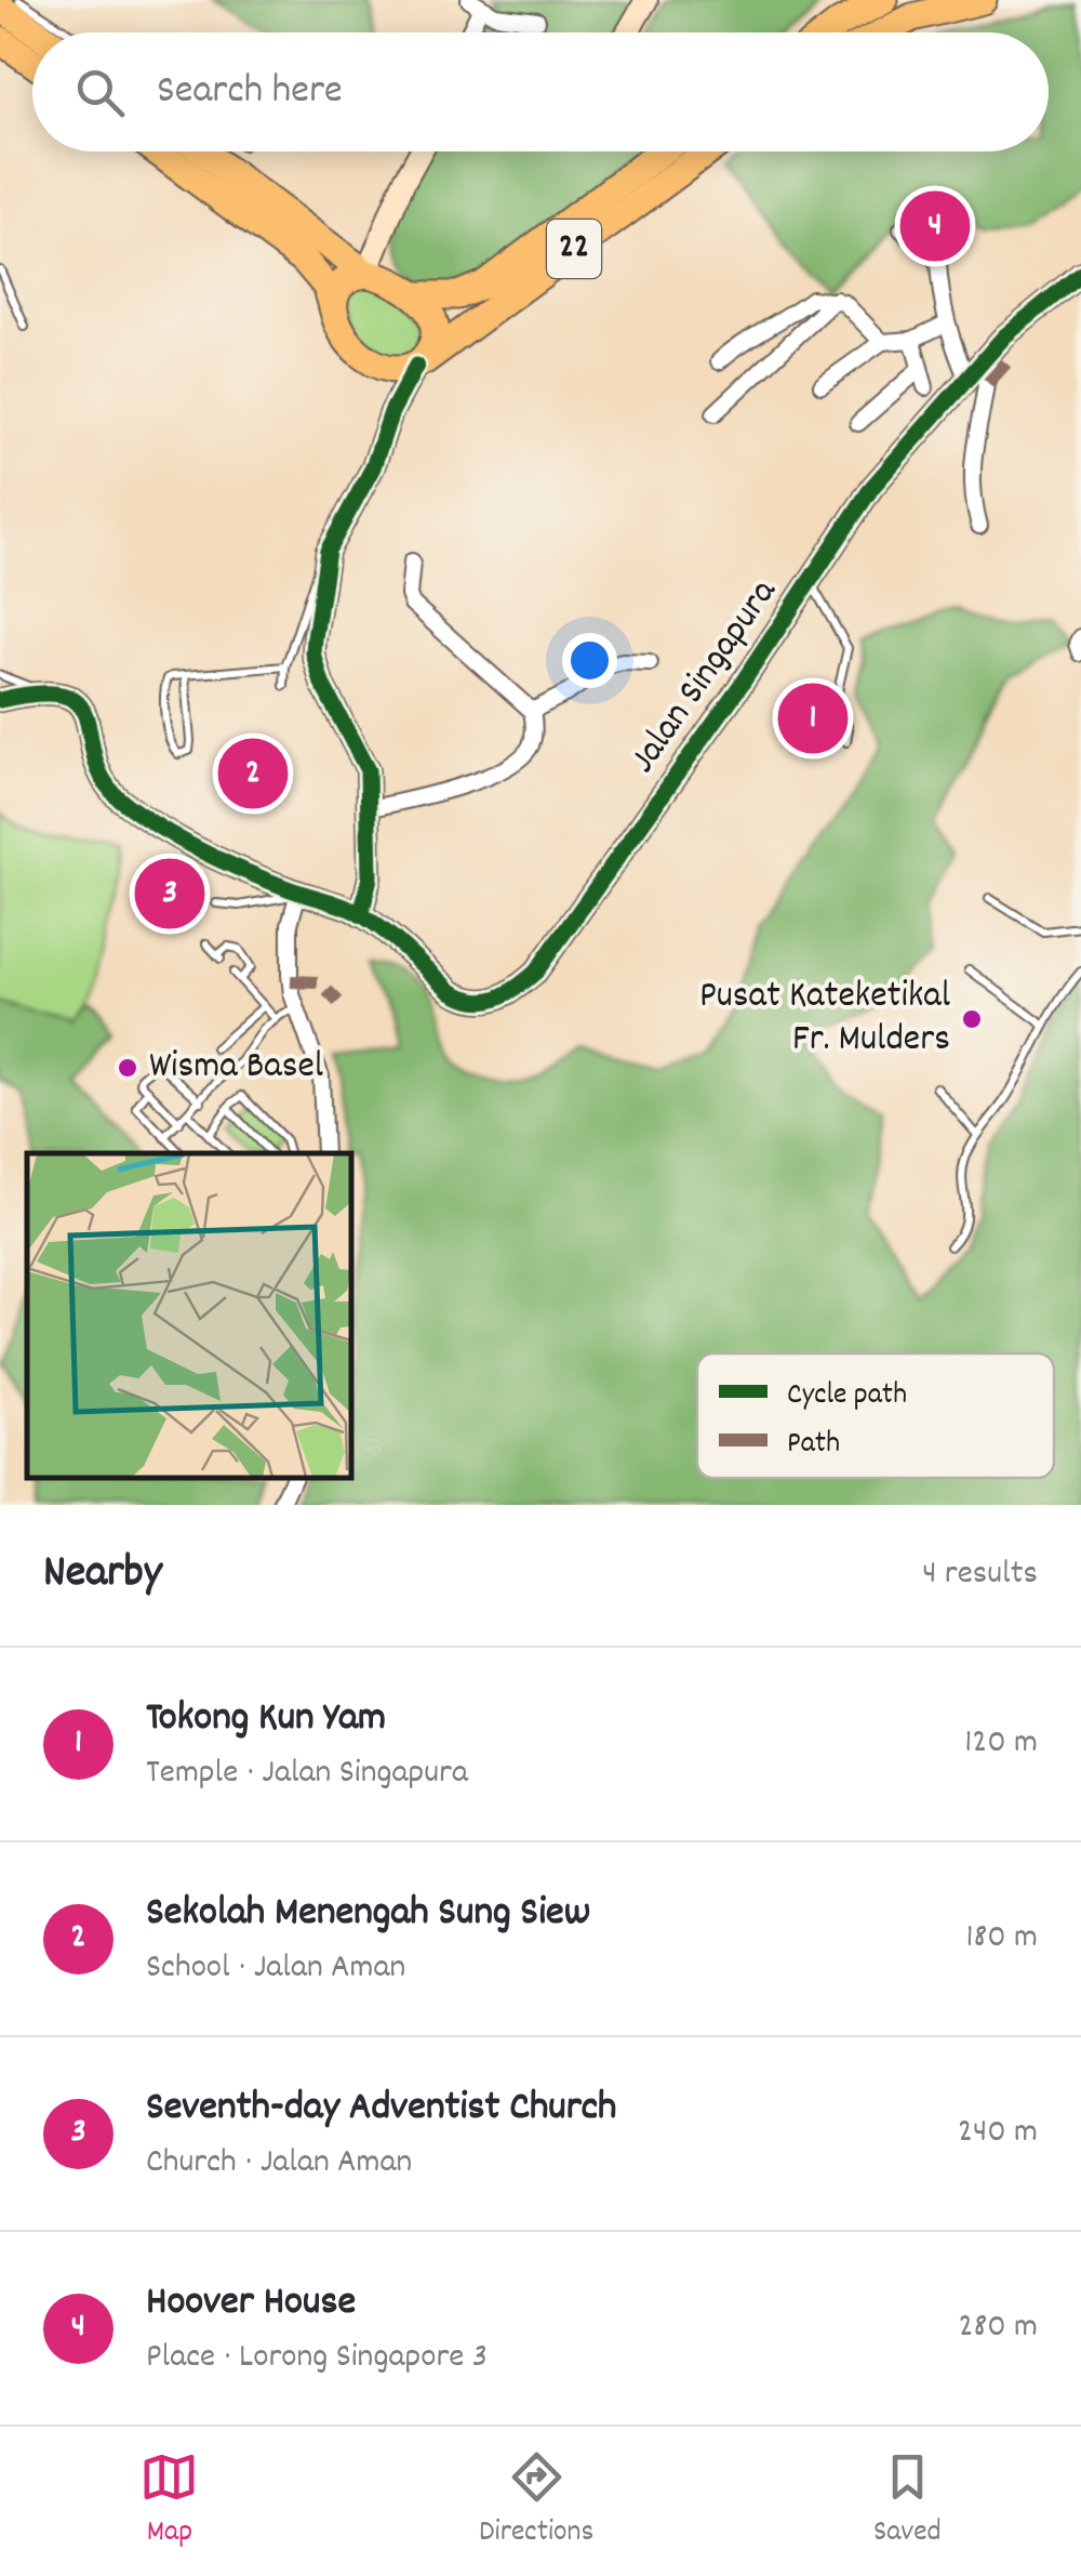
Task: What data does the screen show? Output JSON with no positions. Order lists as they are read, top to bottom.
{
  "streets": {
    "highway": ["22"],
    "street": ["Jalan Singapura"]
  },
  "places": ["Pusat Kateketikal Fr. Mulders", "Wisma Basel"],
  "legend": ["Cycle path", "Path"],
  "page": {
    "search": "Search here",
    "pins": [
      "4",
      "1",
      "2",
      "3"
    ],
    "heading": ["Nearby", "4 results"],
    "list": [
      {
        "mark": "1",
        "name": "Tokong Kun Yam",
        "note": "Temple · Jalan Singapura",
        "value": "120 m"
      },
      {
        "mark": "2",
        "name": "Sekolah Menengah Sung Siew",
        "note": "School · Jalan Aman",
        "value": "180 m"
      },
      {
        "mark": "3",
        "name": "Seventh-day Adventist Church",
        "note": "Church · Jalan Aman",
        "value": "240 m"
      },
      {
        "mark": "4",
        "name": "Hoover House",
        "note": "Place · Lorong Singapore 3",
        "value": "280 m"
      }
    ],
    "nav": ["Map", "Directions", "Saved"]
  }
}
